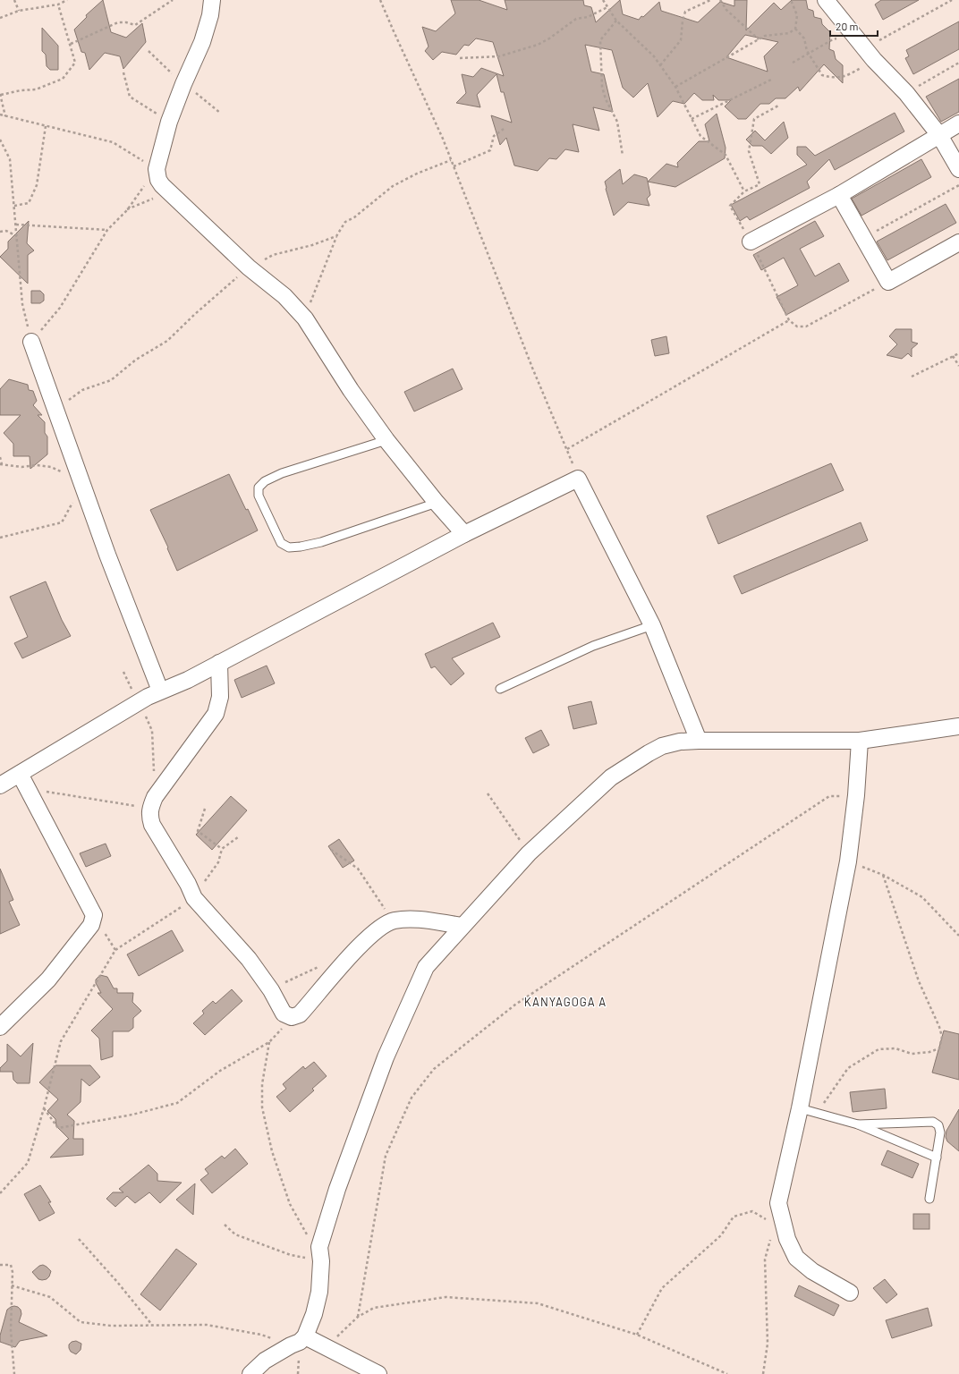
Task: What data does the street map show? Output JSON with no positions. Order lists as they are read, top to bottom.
{
  "districts": ["KANYAGOGA A"],
  "scale_bar": "20 m"
}
